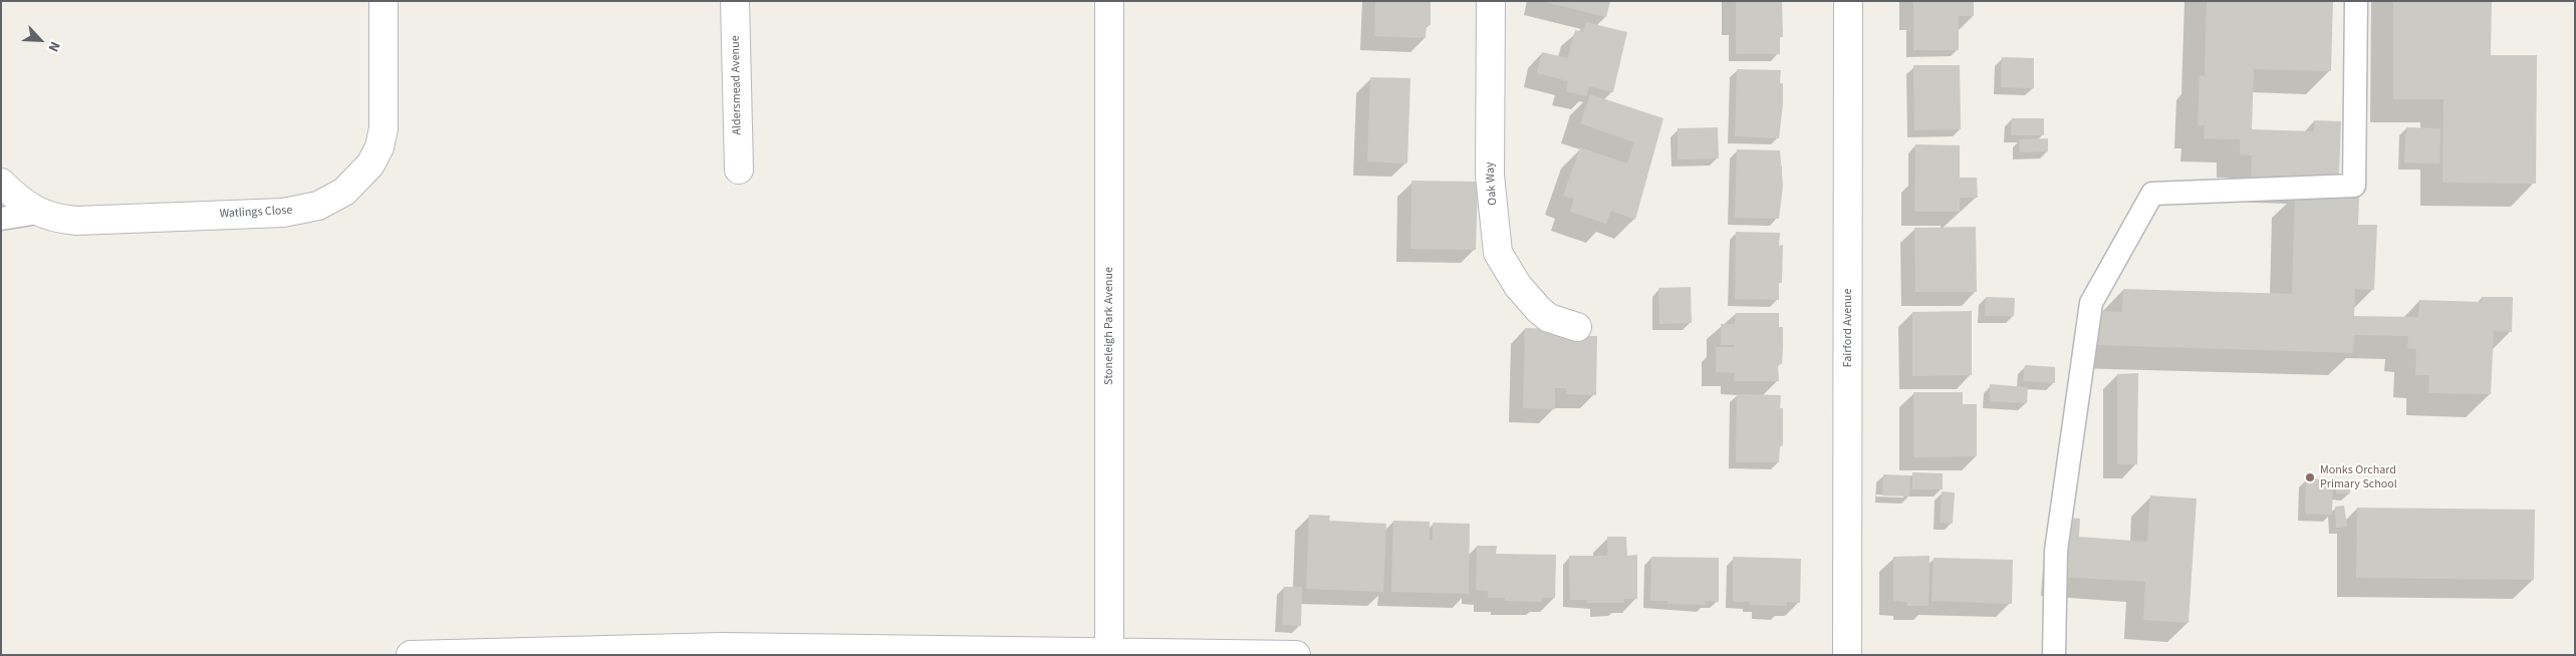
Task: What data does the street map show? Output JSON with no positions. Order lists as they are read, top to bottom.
{
  "streets": {
    "street": [
      "Aldersmead Avenue",
      "Oak Way",
      "Watlings Close",
      "Stoneleigh Park Avenue",
      "Fairford Avenue"
    ]
  },
  "places": ["Monks Orchard Primary School"],
  "north": "bottom right"
}
